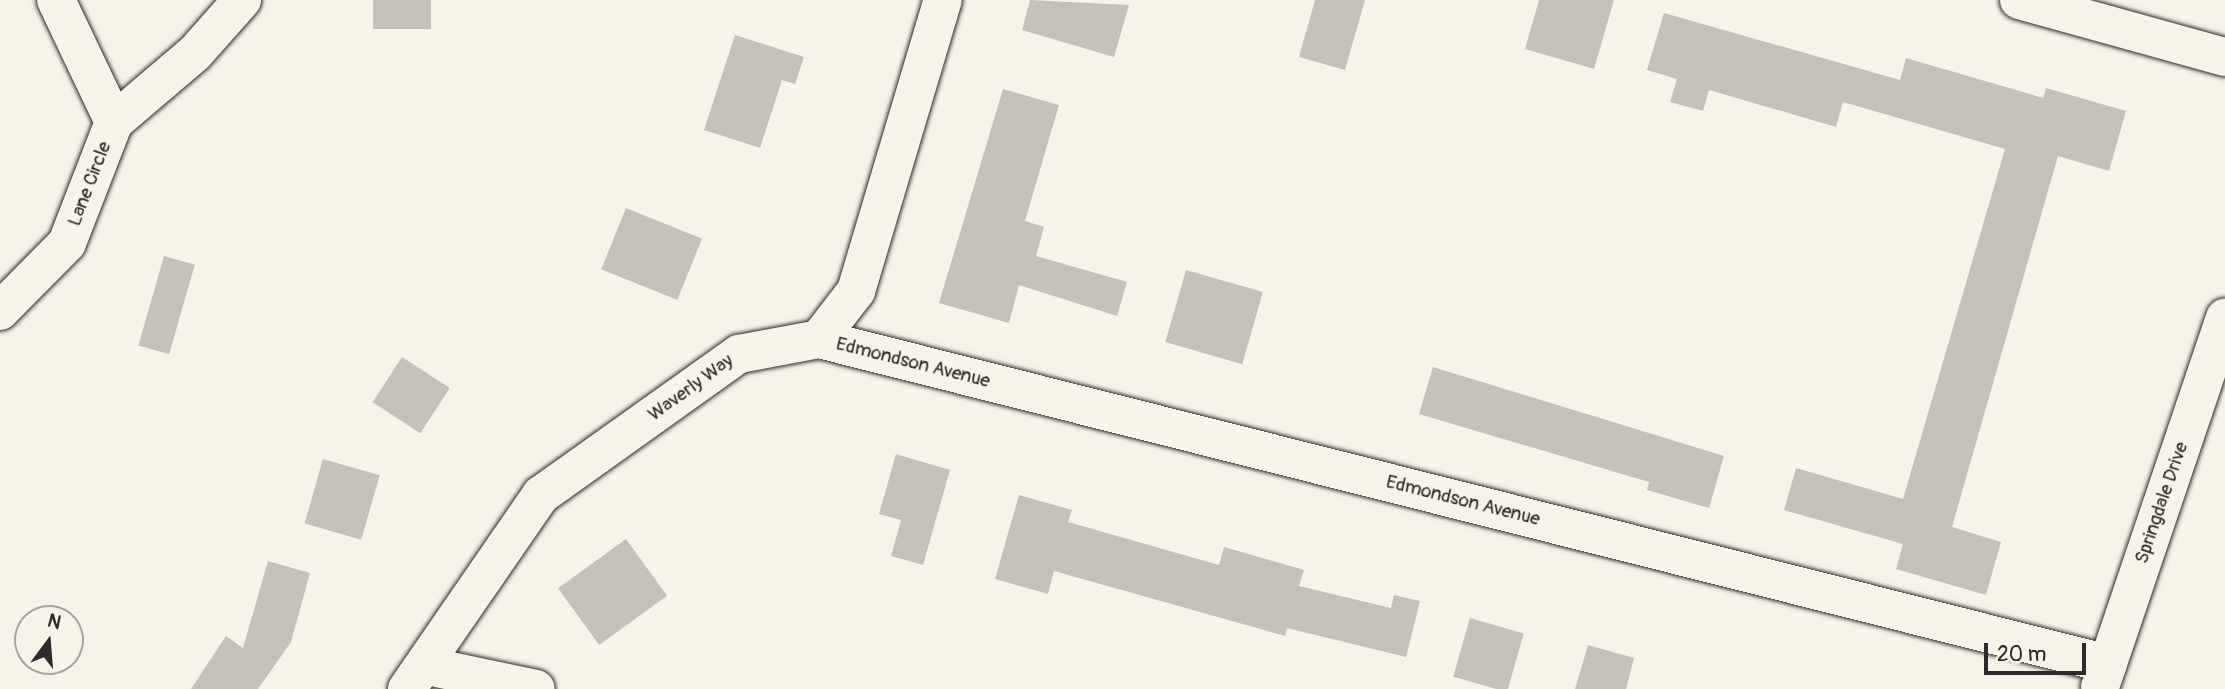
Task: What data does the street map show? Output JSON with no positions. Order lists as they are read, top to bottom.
{
  "streets": {
    "street": [
      "Lane Circle",
      "Edmondson Avenue",
      "Waverly Way",
      "Springdale Drive"
    ]
  },
  "crossings": [
    ["Edmondson Avenue", "Waverly Way"],
    ["Edmondson Avenue", "Springdale Drive"]
  ],
  "scale_bar": "20 m",
  "north": "top"
}
